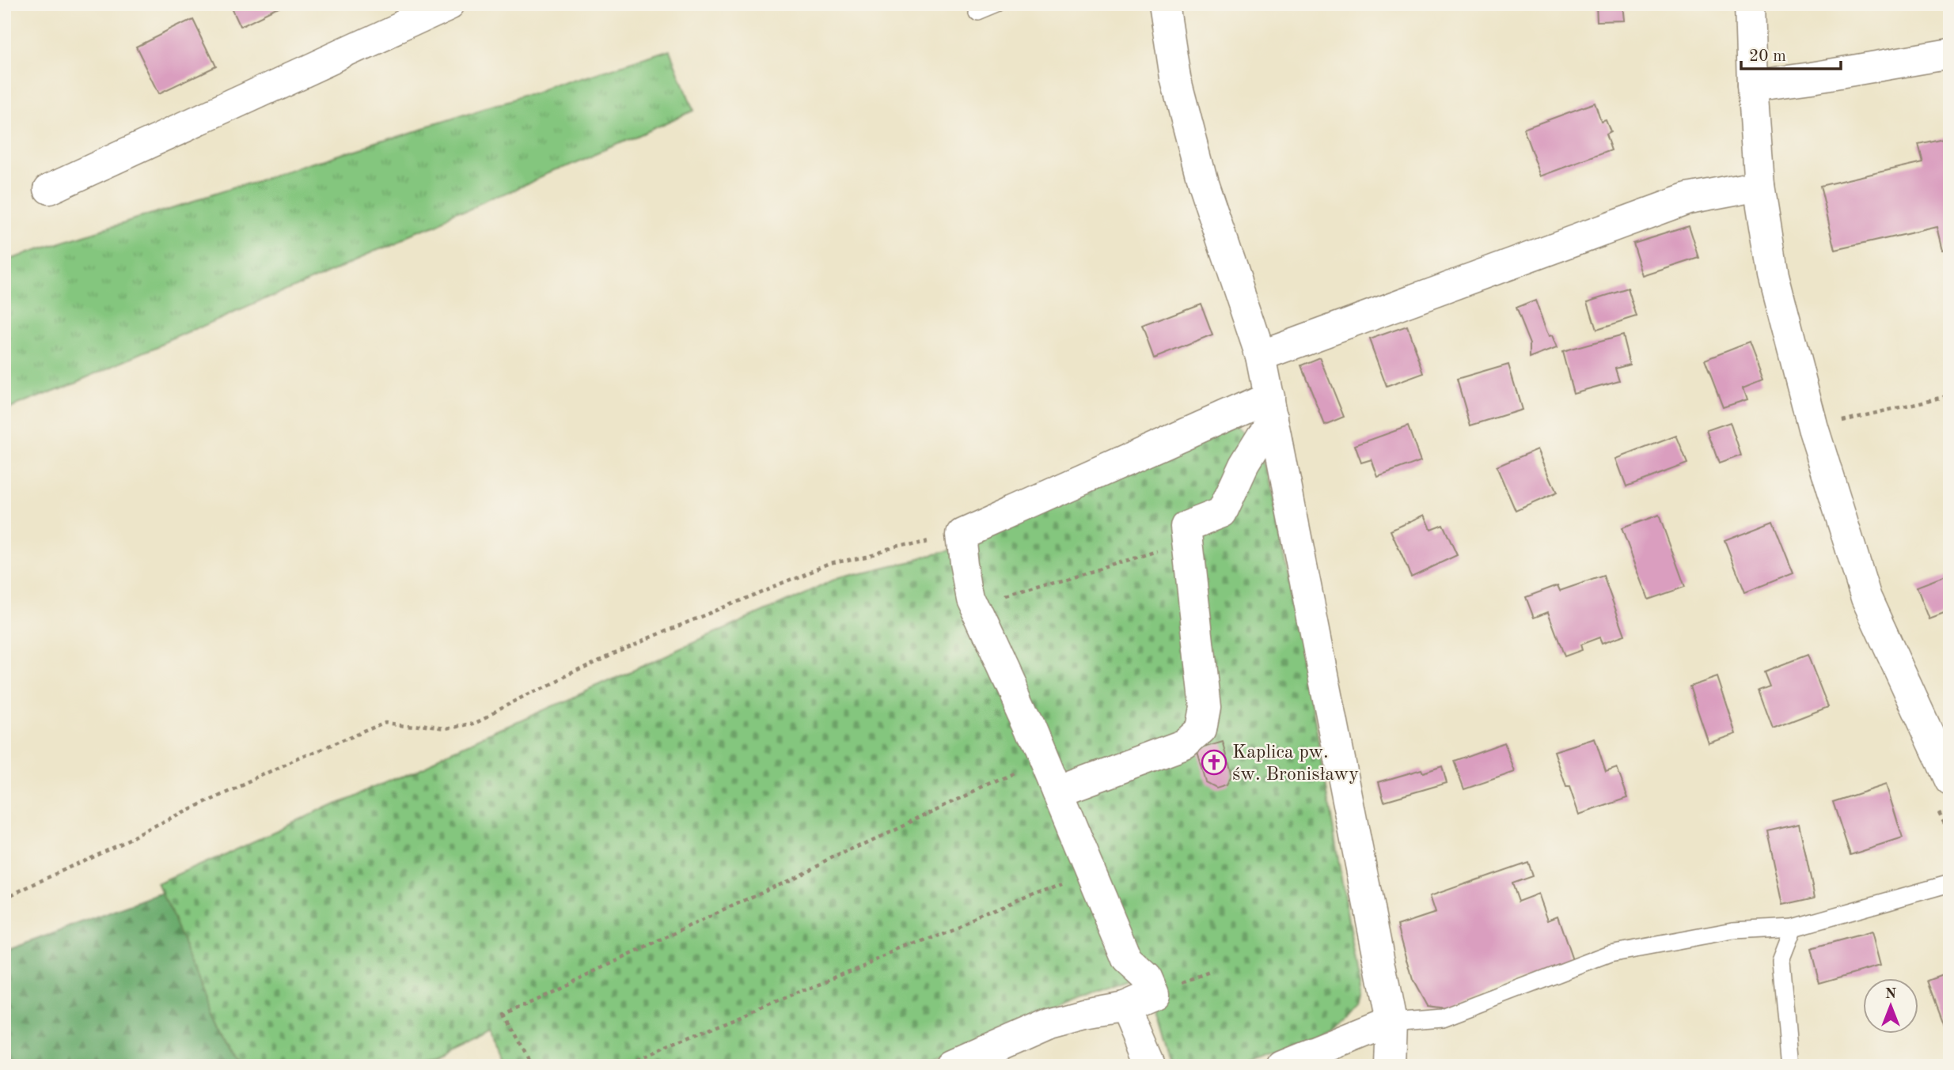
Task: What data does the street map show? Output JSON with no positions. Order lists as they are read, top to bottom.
{
  "places": {
    "church": ["Kaplica pw. św. Bronisławy"]
  },
  "scale_bar": "20 m",
  "north": "top"
}
